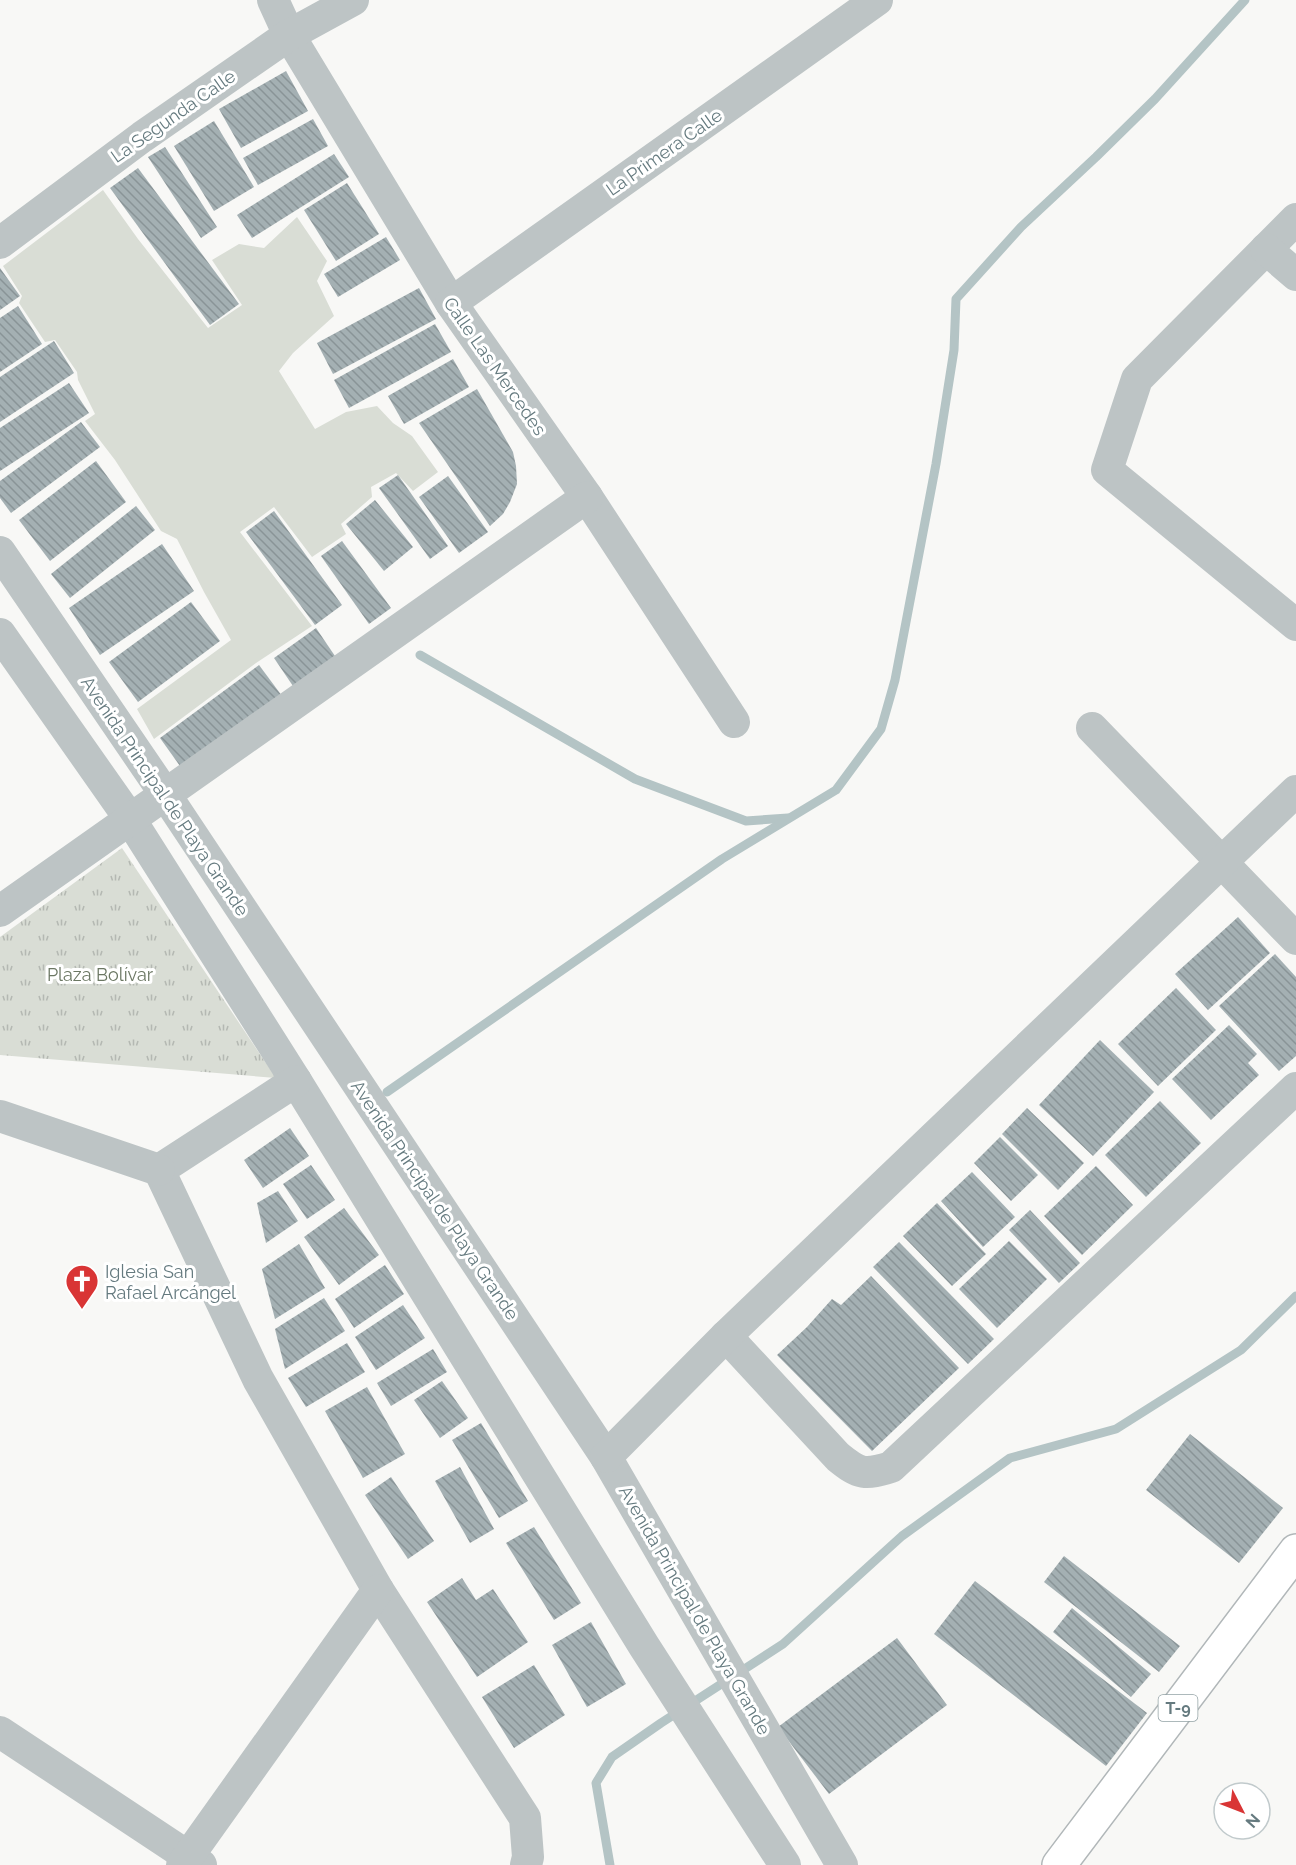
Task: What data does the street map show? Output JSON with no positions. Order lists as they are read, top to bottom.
{
  "streets": {
    "highway": ["T-9"],
    "street": [
      "La Segunda Calle",
      "La Primera Calle",
      "Calle Las Mercedes",
      "Avenida Principal de Playa Grande"
    ]
  },
  "crossings": [
    ["La Segunda Calle", "Calle Las Mercedes"],
    ["La Primera Calle", "Calle Las Mercedes"]
  ],
  "parks": ["Plaza Bolívar"],
  "places": {
    "church": ["Iglesia San Rafael Arcángel"]
  },
  "north": "bottom right"
}
